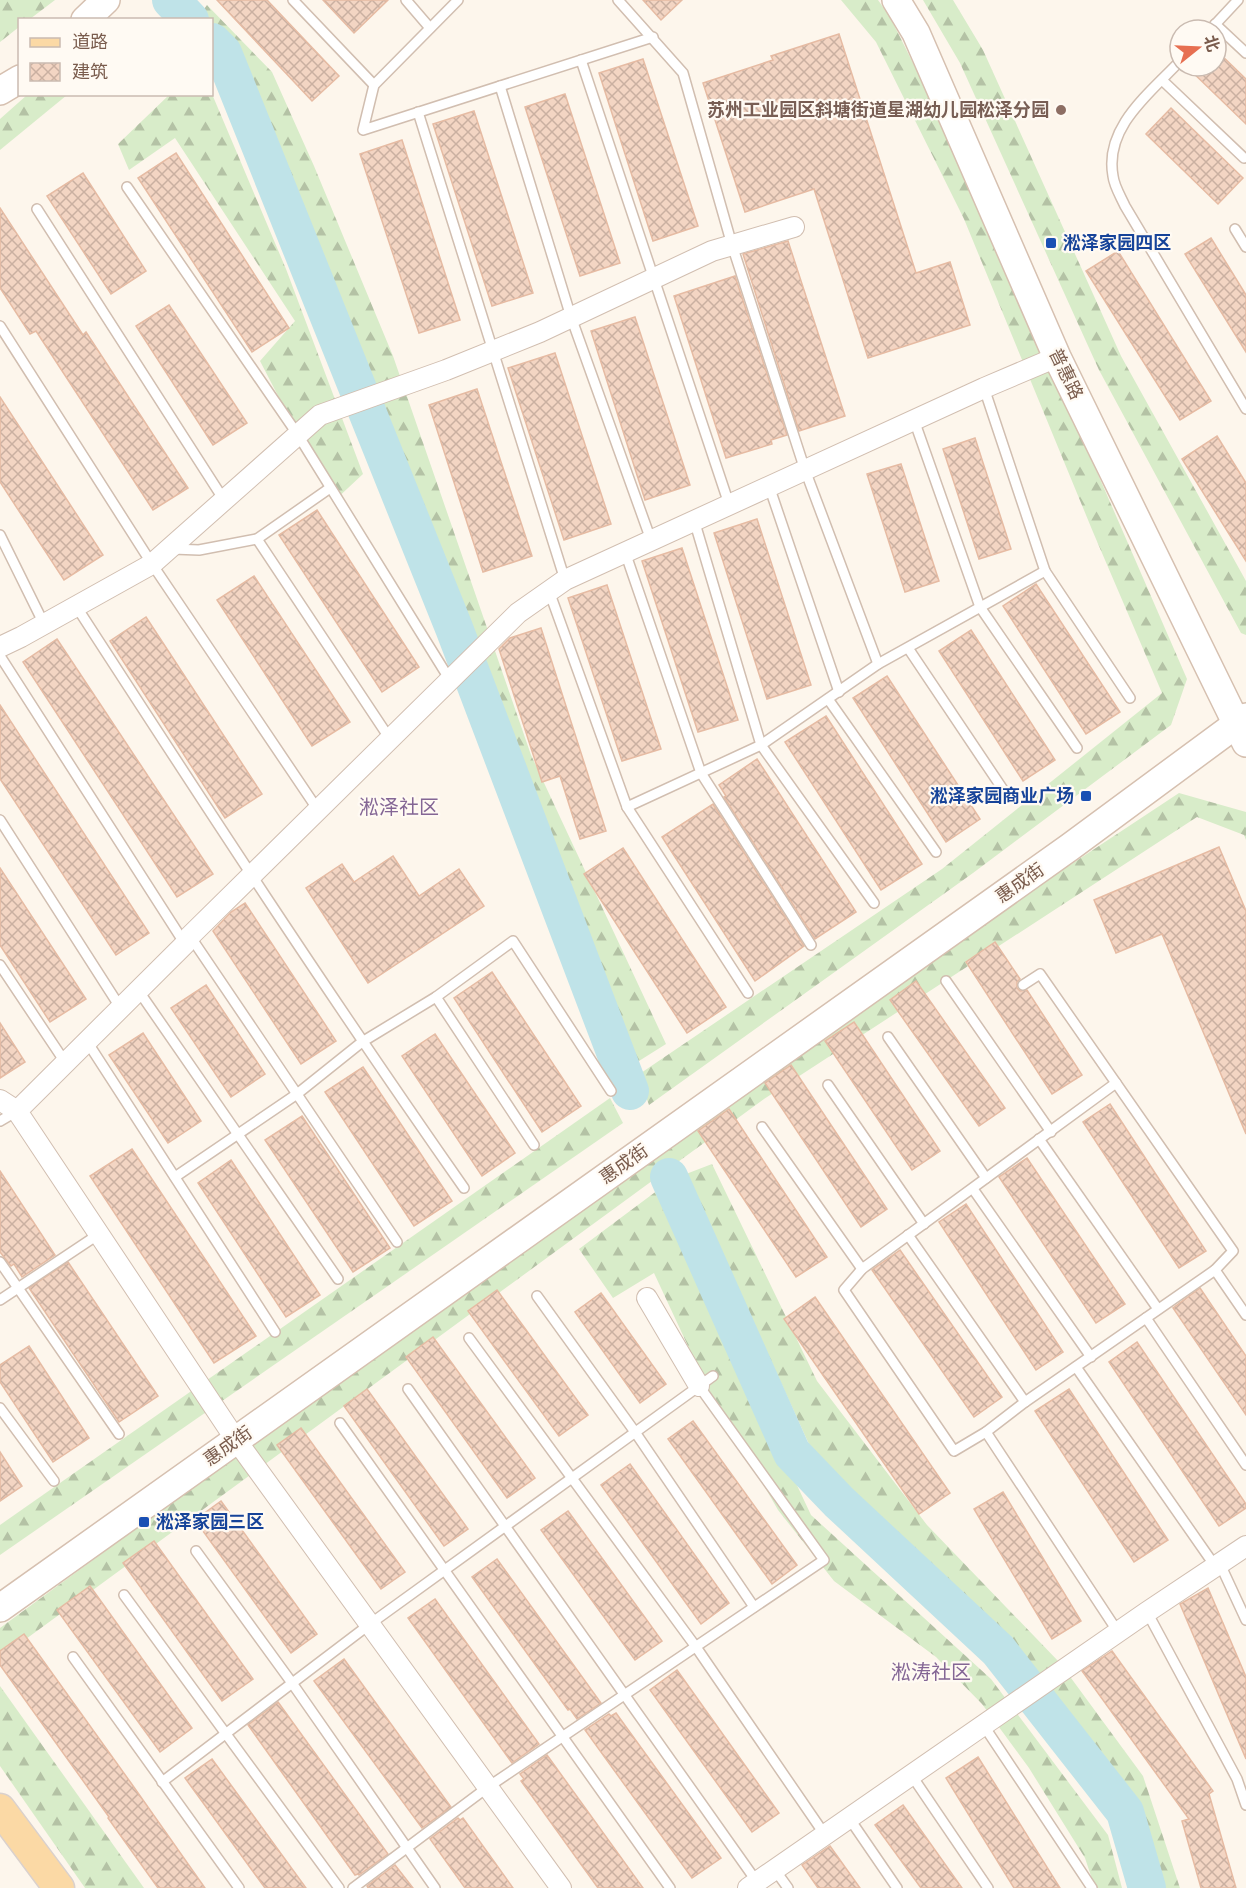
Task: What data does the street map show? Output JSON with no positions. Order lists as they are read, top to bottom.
{
  "streets": {
    "street": ["普惠路", "惠成街"]
  },
  "crossings": [
    ["普惠路", "惠成街"]
  ],
  "districts": ["淞泽社区", "淞涛社区"],
  "places": {
    "other": ["苏州工业园区斜塘街道星湖幼儿园松泽分园"],
    "transit": ["淞泽家园四区", "淞泽家园商业广场", "淞泽家园三区"]
  },
  "legend": ["道路", "建筑"],
  "north": "right"
}
